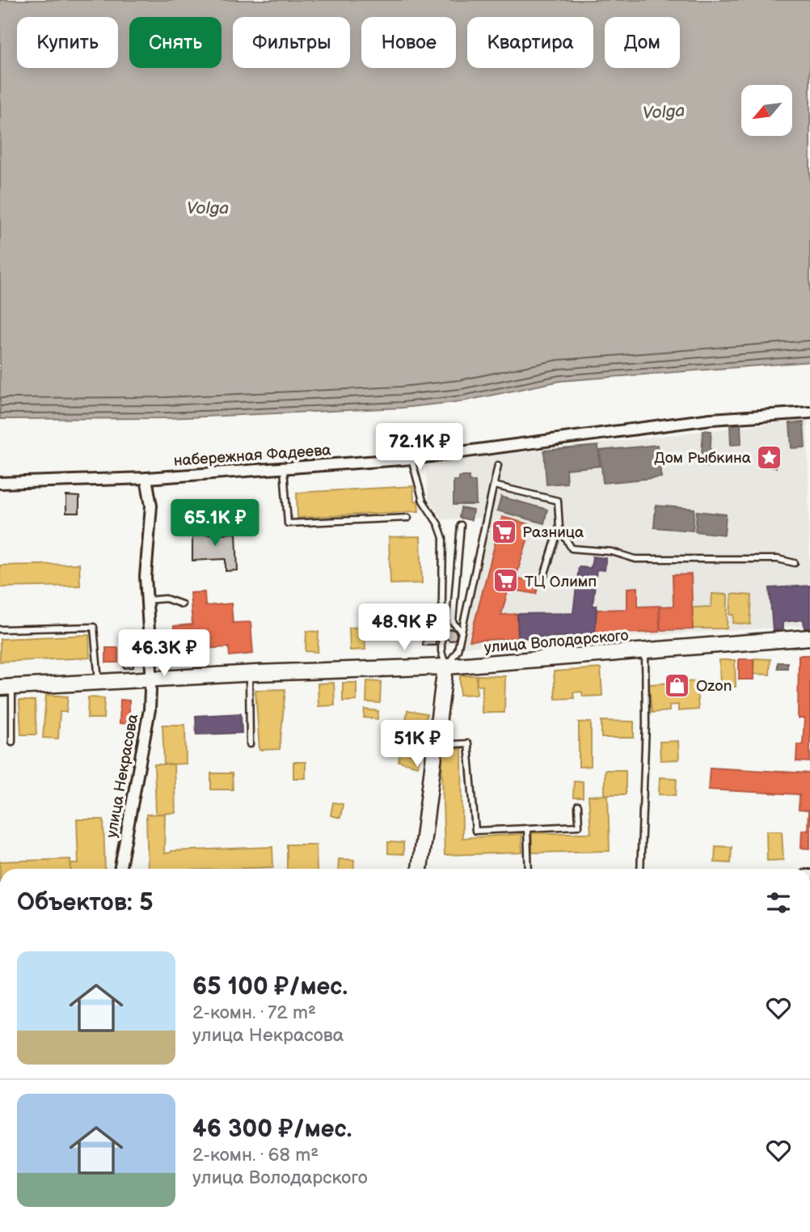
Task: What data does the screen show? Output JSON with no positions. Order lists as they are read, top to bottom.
{
  "streets": {
    "street": ["набережная Фадеева", "улица Володарского", "улица Некрасова"]
  },
  "crossings": [
    ["набережная Фадеева", "улица Некрасова"],
    ["улица Володарского", "улица Некрасова"]
  ],
  "water": ["Volga"],
  "places": {
    "place": ["Дом Рыбкина"],
    "supermarket": ["Разница", "ТЦ Олимп"],
    "shop": ["Ozon"]
  },
  "north": "bottom left",
  "page": {
    "chip": [
      "Купить",
      "Снять",
      "Фильтры",
      "Новое",
      "Квартира",
      "Дом"
    ],
    "price": [
      "72.1K ₽",
      "65.1K ₽",
      "48.9K ₽",
      "46.3K ₽",
      "51K ₽"
    ],
    "heading": "Объектов: 5",
    "list": [
      {
        "name": "65 100 ₽/мес.",
        "note": "2-комн. · 72 m² · улица Некрасова"
      },
      {
        "name": "46 300 ₽/мес.",
        "note": "2-комн. · 68 m² · улица Володарского"
      }
    ]
  }
}
